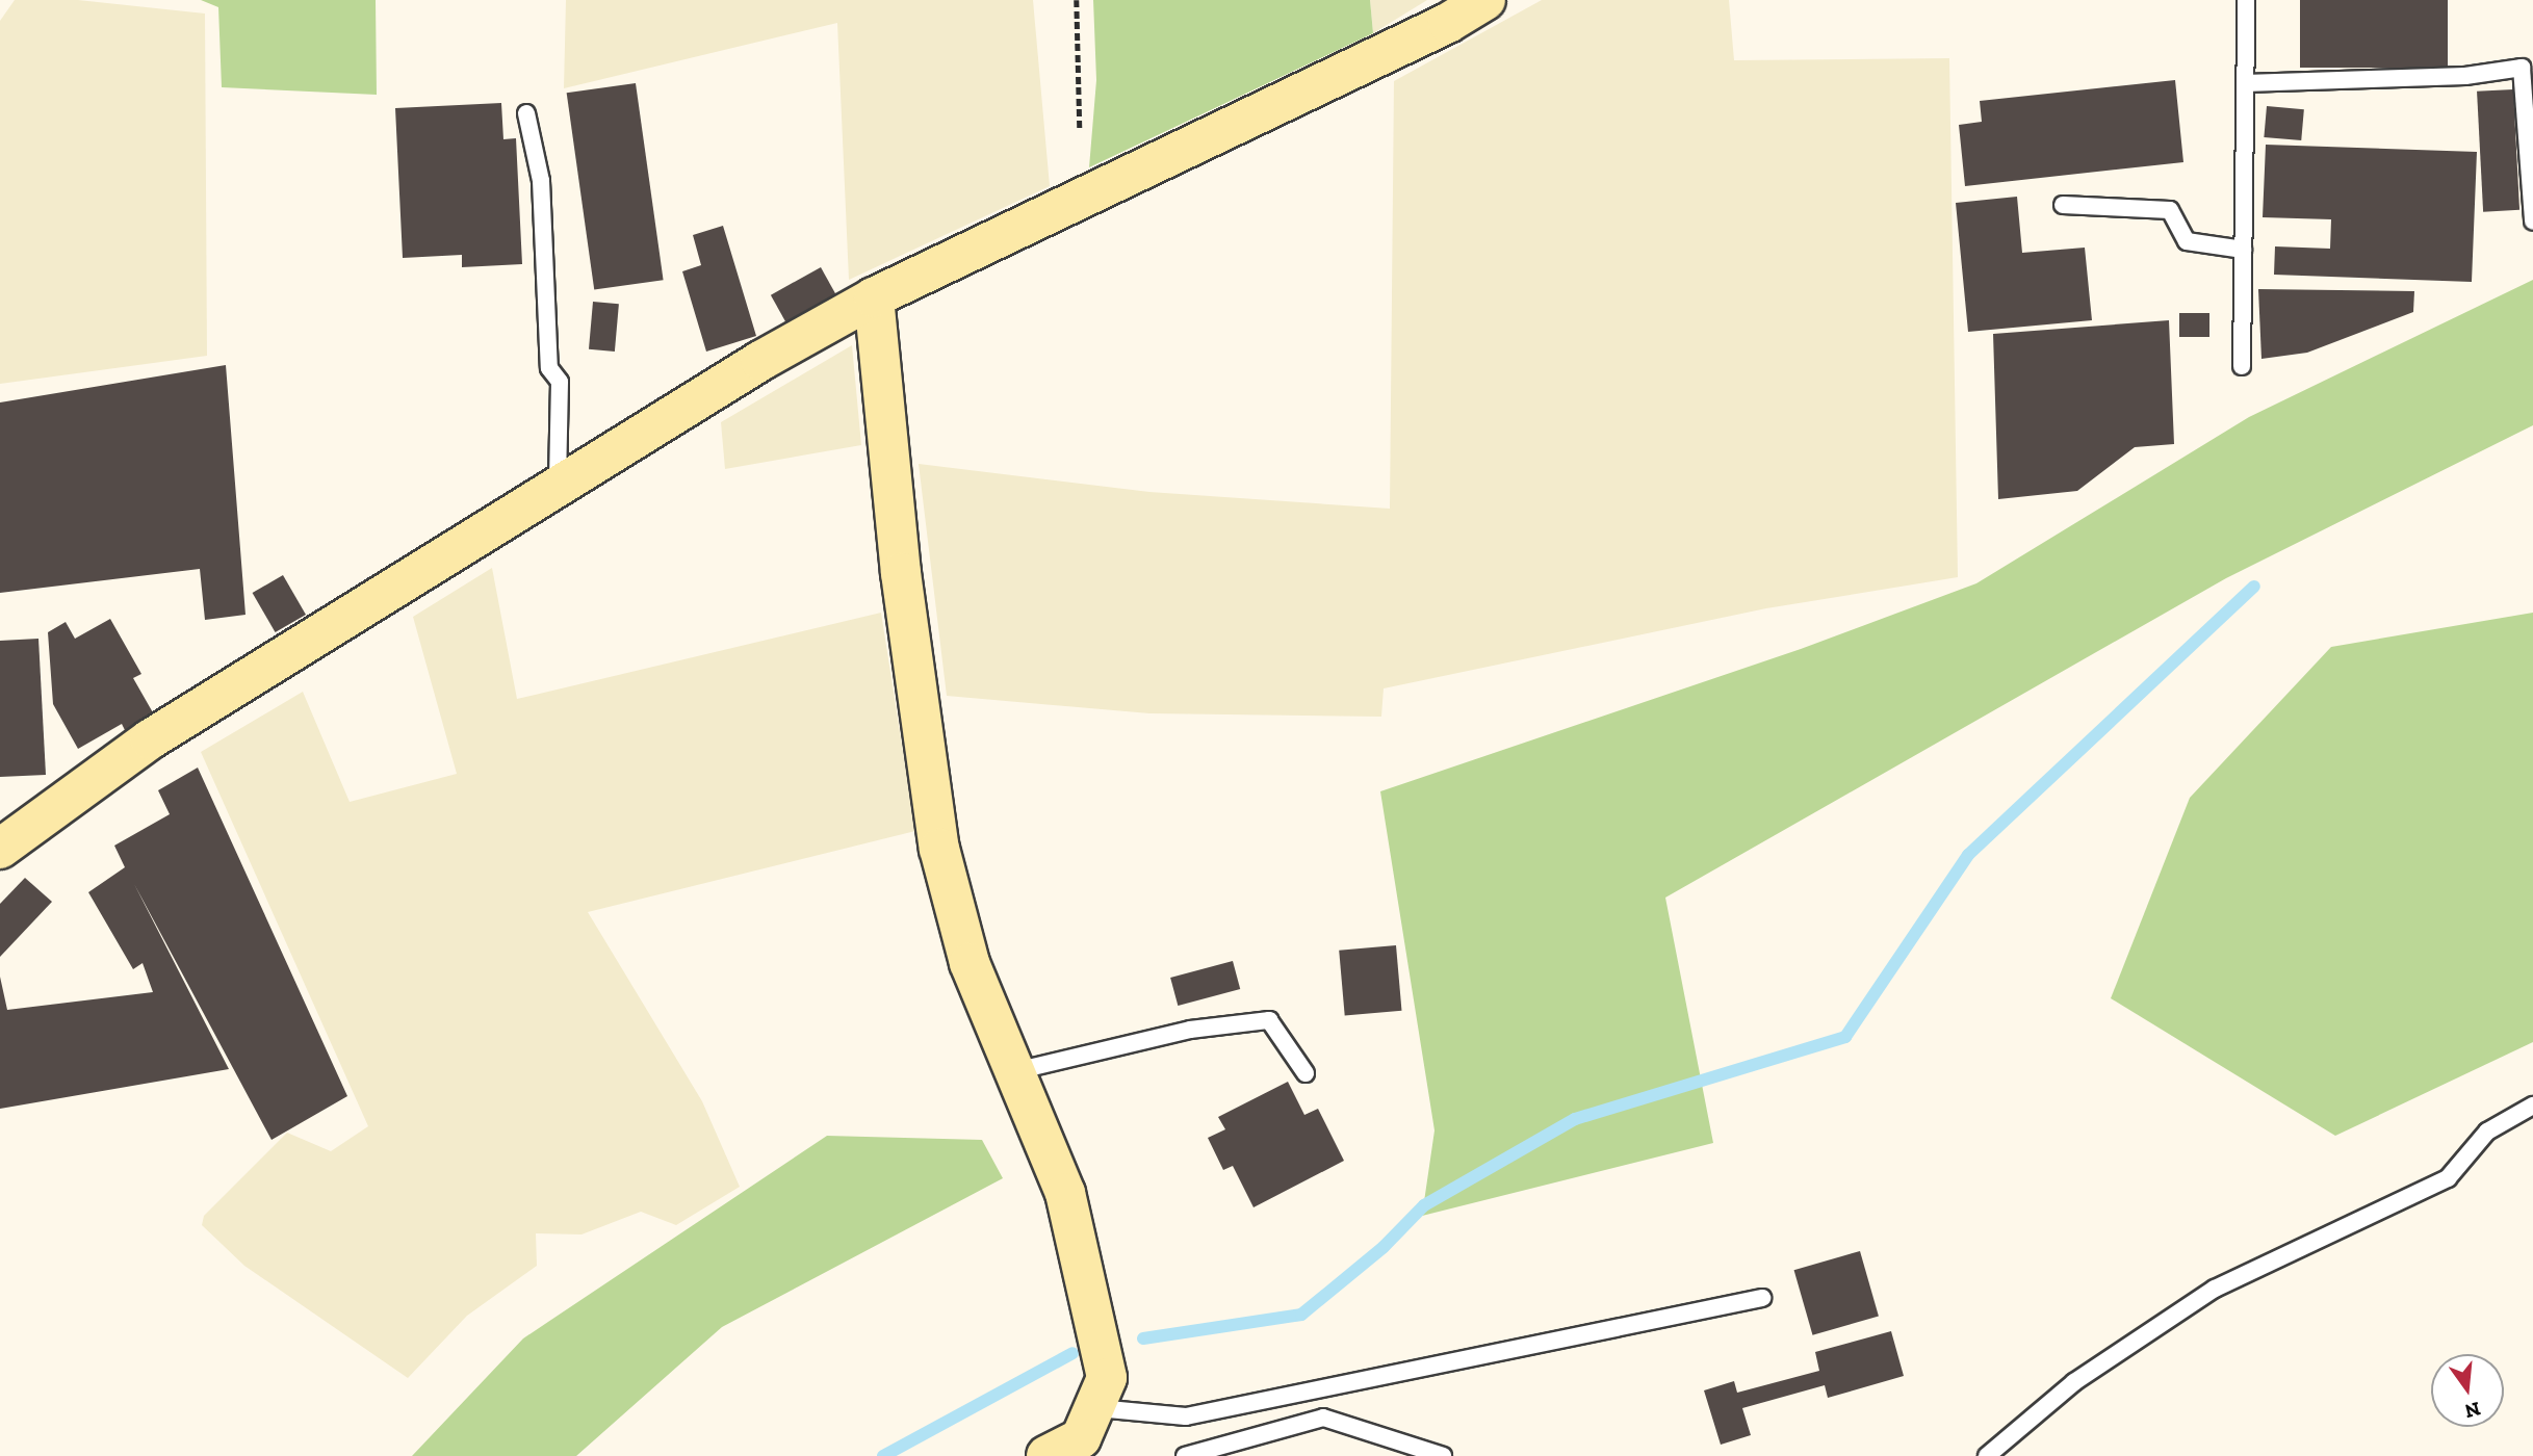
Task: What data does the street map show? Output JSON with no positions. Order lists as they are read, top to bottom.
{
  "north": "bottom"
}
